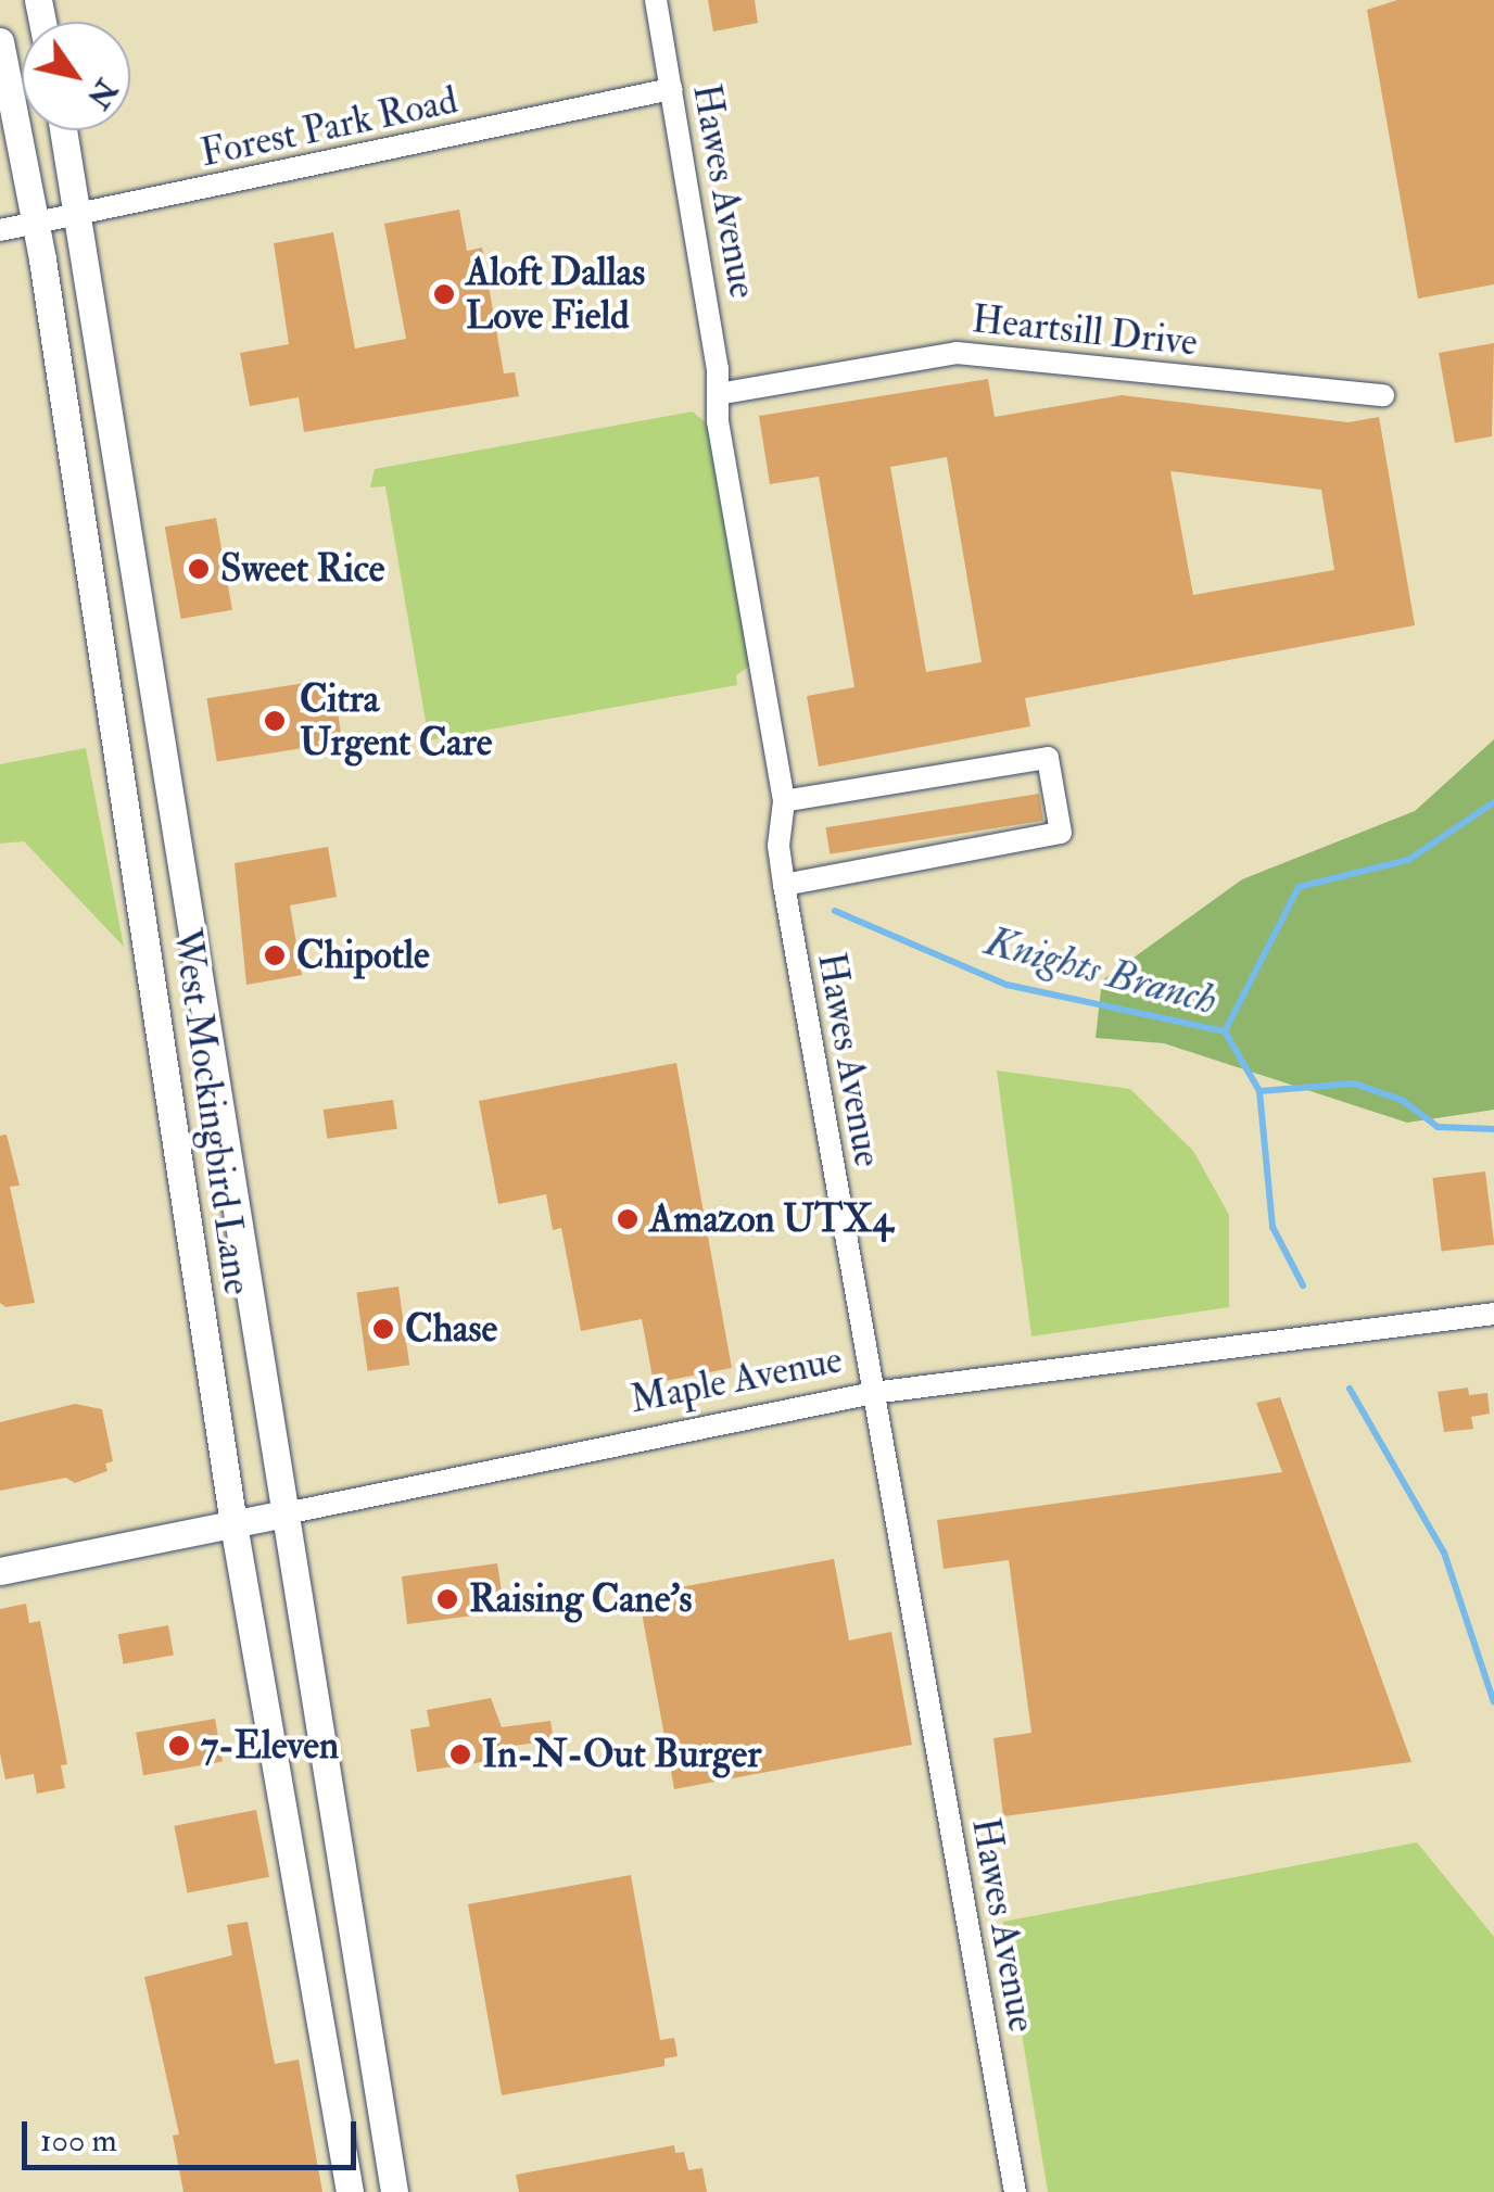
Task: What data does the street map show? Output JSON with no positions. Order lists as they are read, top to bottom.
{
  "streets": {
    "main road": ["West Mockingbird Lane", "Maple Avenue"],
    "street": ["Forest Park Road", "Hawes Avenue", "Heartsill Drive"]
  },
  "crossings": [
    ["Forest Park Road", "Hawes Avenue"],
    ["Forest Park Road", "West Mockingbird Lane"],
    ["Hawes Avenue", "Heartsill Drive"],
    ["Hawes Avenue", "Maple Avenue"],
    ["West Mockingbird Lane", "Maple Avenue"]
  ],
  "water": ["Knights Branch"],
  "places": [
    "Aloft Dallas Love Field",
    "Sweet Rice",
    "Citra Urgent Care",
    "Chipotle",
    "Amazon UTX4",
    "Chase",
    "Raising Cane's",
    "7-Eleven",
    "In-N-Out Burger"
  ],
  "scale_bar": "100 m",
  "north": "bottom right"
}
